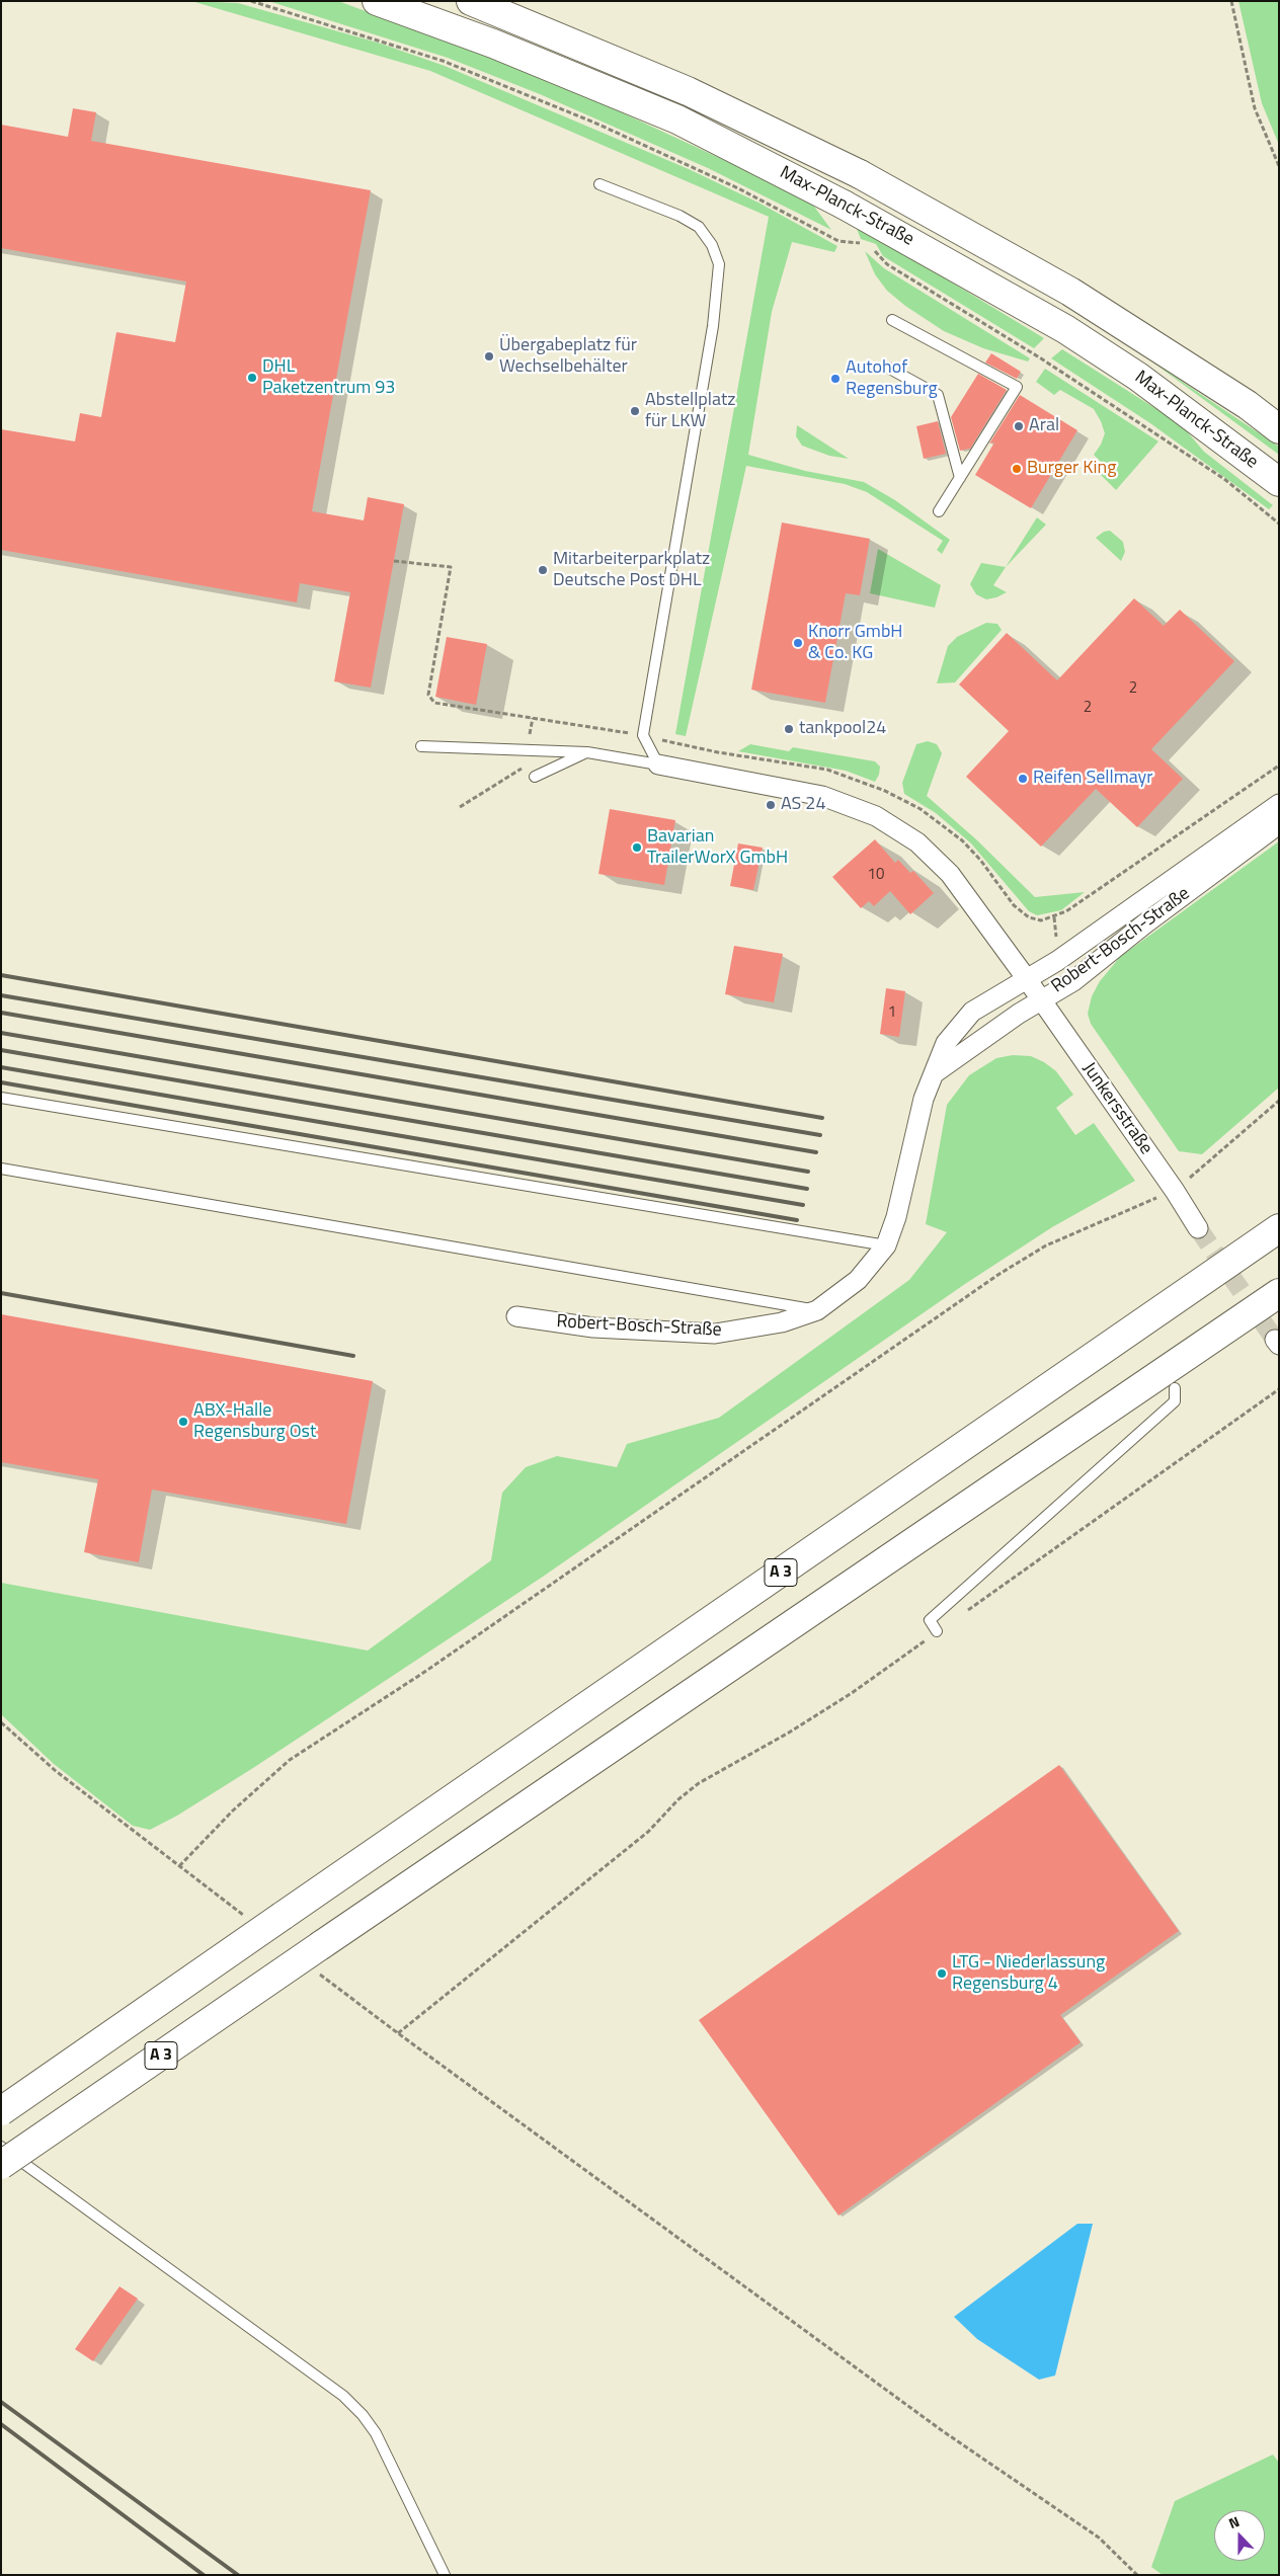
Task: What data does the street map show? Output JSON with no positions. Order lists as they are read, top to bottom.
{
  "streets": {
    "main road": ["Max-Planck-Straße", "A 3"],
    "street": ["Robert-Bosch-Straße", "Junkersstraße"]
  },
  "crossings": [
    ["Robert-Bosch-Straße", "Junkersstraße"]
  ],
  "places": [
    "Übergabeplatz für Wechselbehälter",
    "DHL Paketzentrum 93",
    "Autohof Regensburg",
    "Abstellplatz für LKW",
    "Aral",
    "Burger King",
    "Mitarbeiterparkplatz Deutsche Post DHL",
    "Knorr GmbH & Co. KG",
    "tankpool24",
    "Reifen Sellmayr",
    "AS 24",
    "Bavarian TrailerWorX GmbH",
    "ABX-Halle Regensburg Ost",
    "LTG - Niederlassung Regensburg 4"
  ],
  "house_numbers": [
    "2",
    "2",
    "10",
    "1"
  ],
  "north": "top"
}
